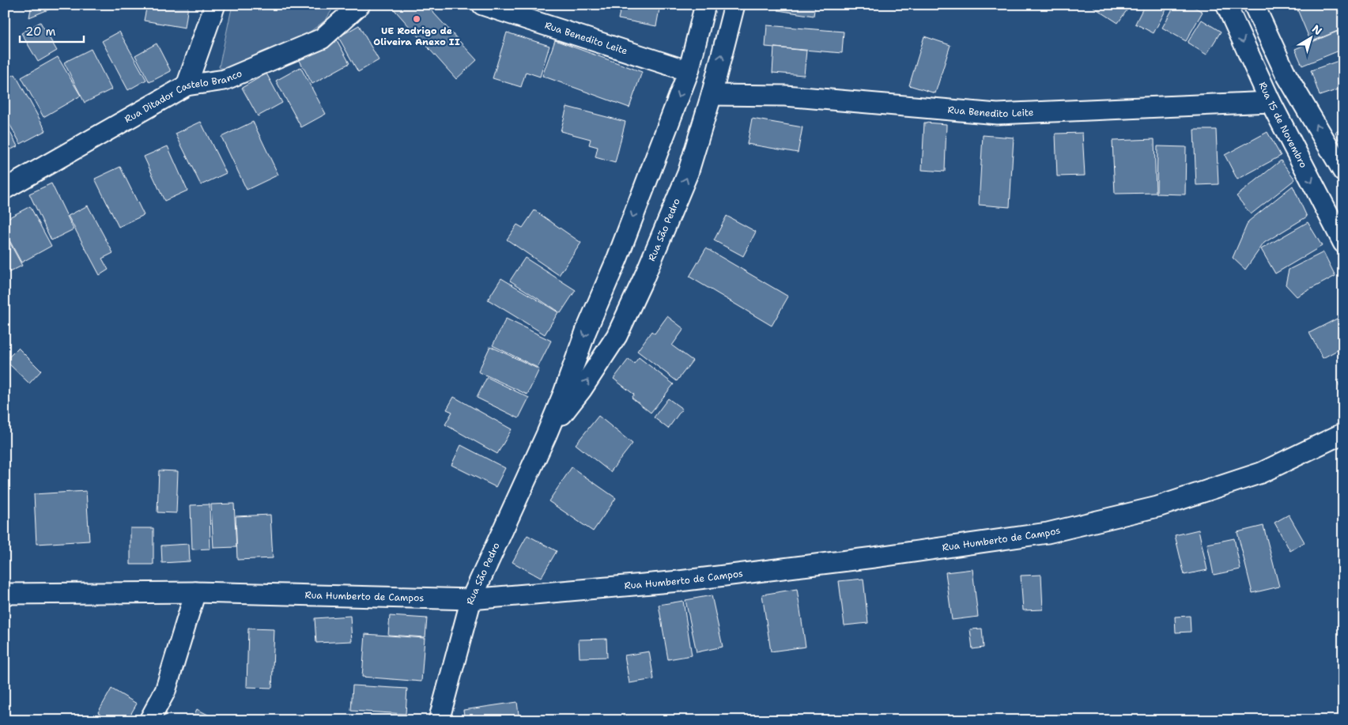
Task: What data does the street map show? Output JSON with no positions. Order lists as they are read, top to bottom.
{
  "streets": {
    "street": [
      "Rua Benedito Leite",
      "Rua Ditador Castelo Branco",
      "Rua 15 de Novembro",
      "Rua São Pedro",
      "Rua Humberto de Campos"
    ]
  },
  "crossings": [
    ["Rua Benedito Leite", "Rua 15 de Novembro"],
    ["Rua Benedito Leite", "Rua São Pedro"],
    ["Rua São Pedro", "Rua Humberto de Campos"]
  ],
  "places": ["UE Rodrigo de Oliveira Anexo II"],
  "scale_bar": "20 m",
  "north": "top right"
}
